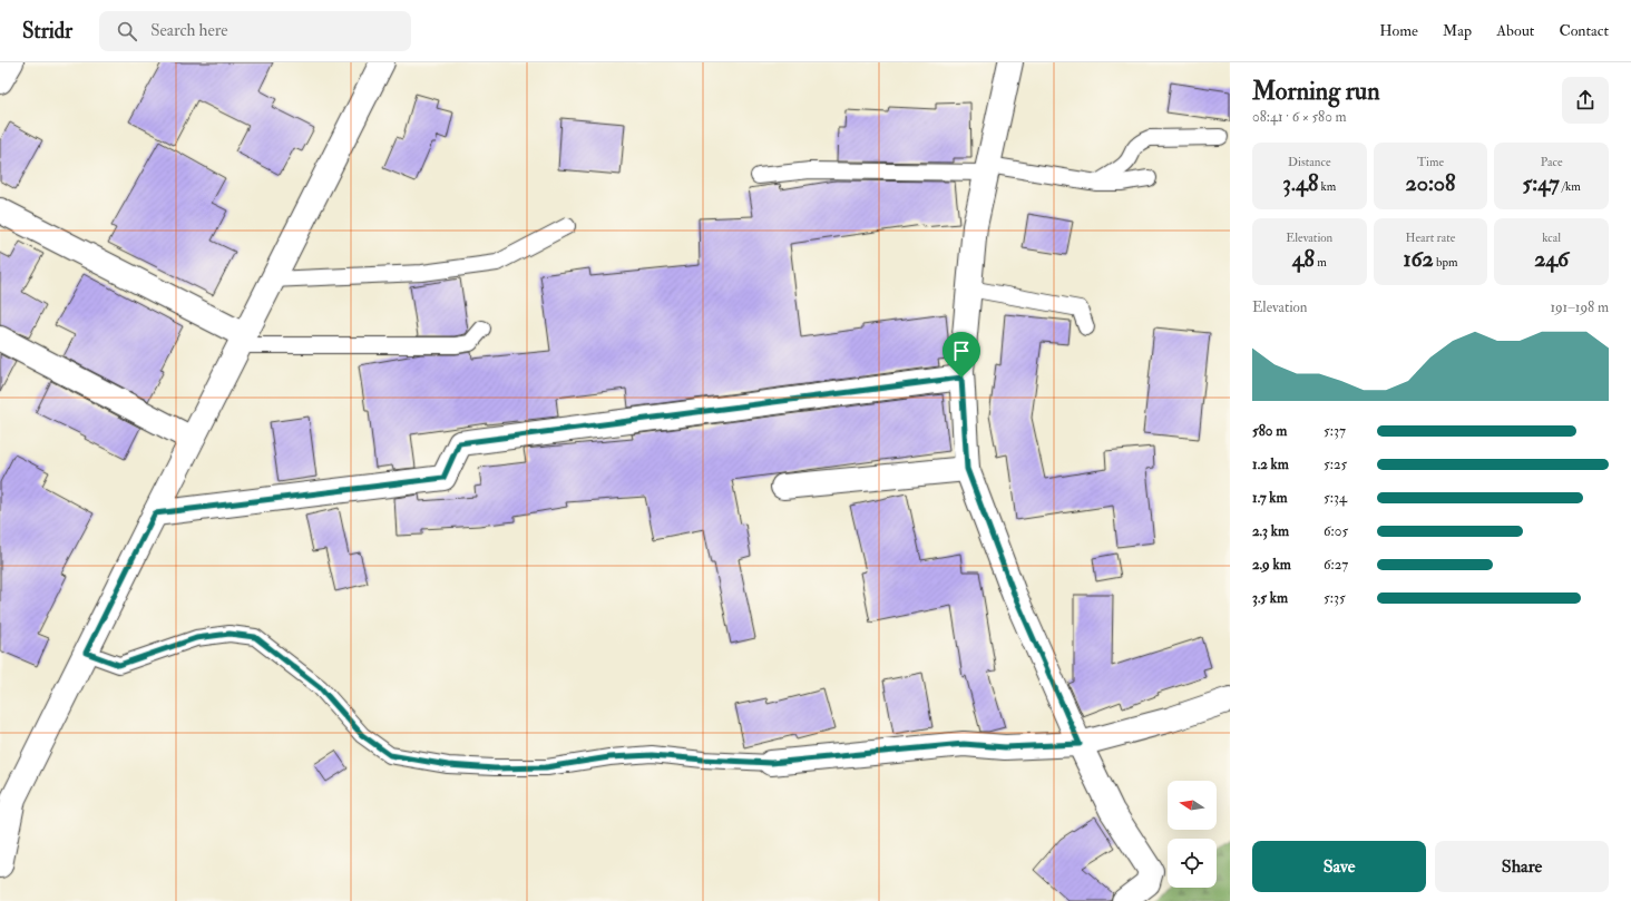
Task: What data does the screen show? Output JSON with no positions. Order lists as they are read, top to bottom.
{
  "north": "left",
  "page": {
    "header": "Stridr",
    "search": "Search here",
    "nav": [
      "Home",
      "Map",
      "About",
      "Contact"
    ],
    "heading": ["Morning run", "08:41 · 6 × 580 m"],
    "stats": [
      ["Distance", "3.48 km"],
      ["Time", "20:08"],
      ["Pace", "5:47 /km"],
      ["Elevation", "48 m"],
      ["Heart rate", "162 bpm"],
      ["kcal", "246"]
    ],
    "chart": ["Elevation", "191–198 m"],
    "list": [
      {
        "name": "580 m",
        "note": "5:37"
      },
      {
        "name": "1.2 km",
        "note": "5:25"
      },
      {
        "name": "1.7 km",
        "note": "5:34"
      },
      {
        "name": "2.3 km",
        "note": "6:05"
      },
      {
        "name": "2.9 km",
        "note": "6:27"
      },
      {
        "name": "3.5 km",
        "note": "5:35"
      }
    ],
    "buttons": ["Save", "Share"]
  }
}
